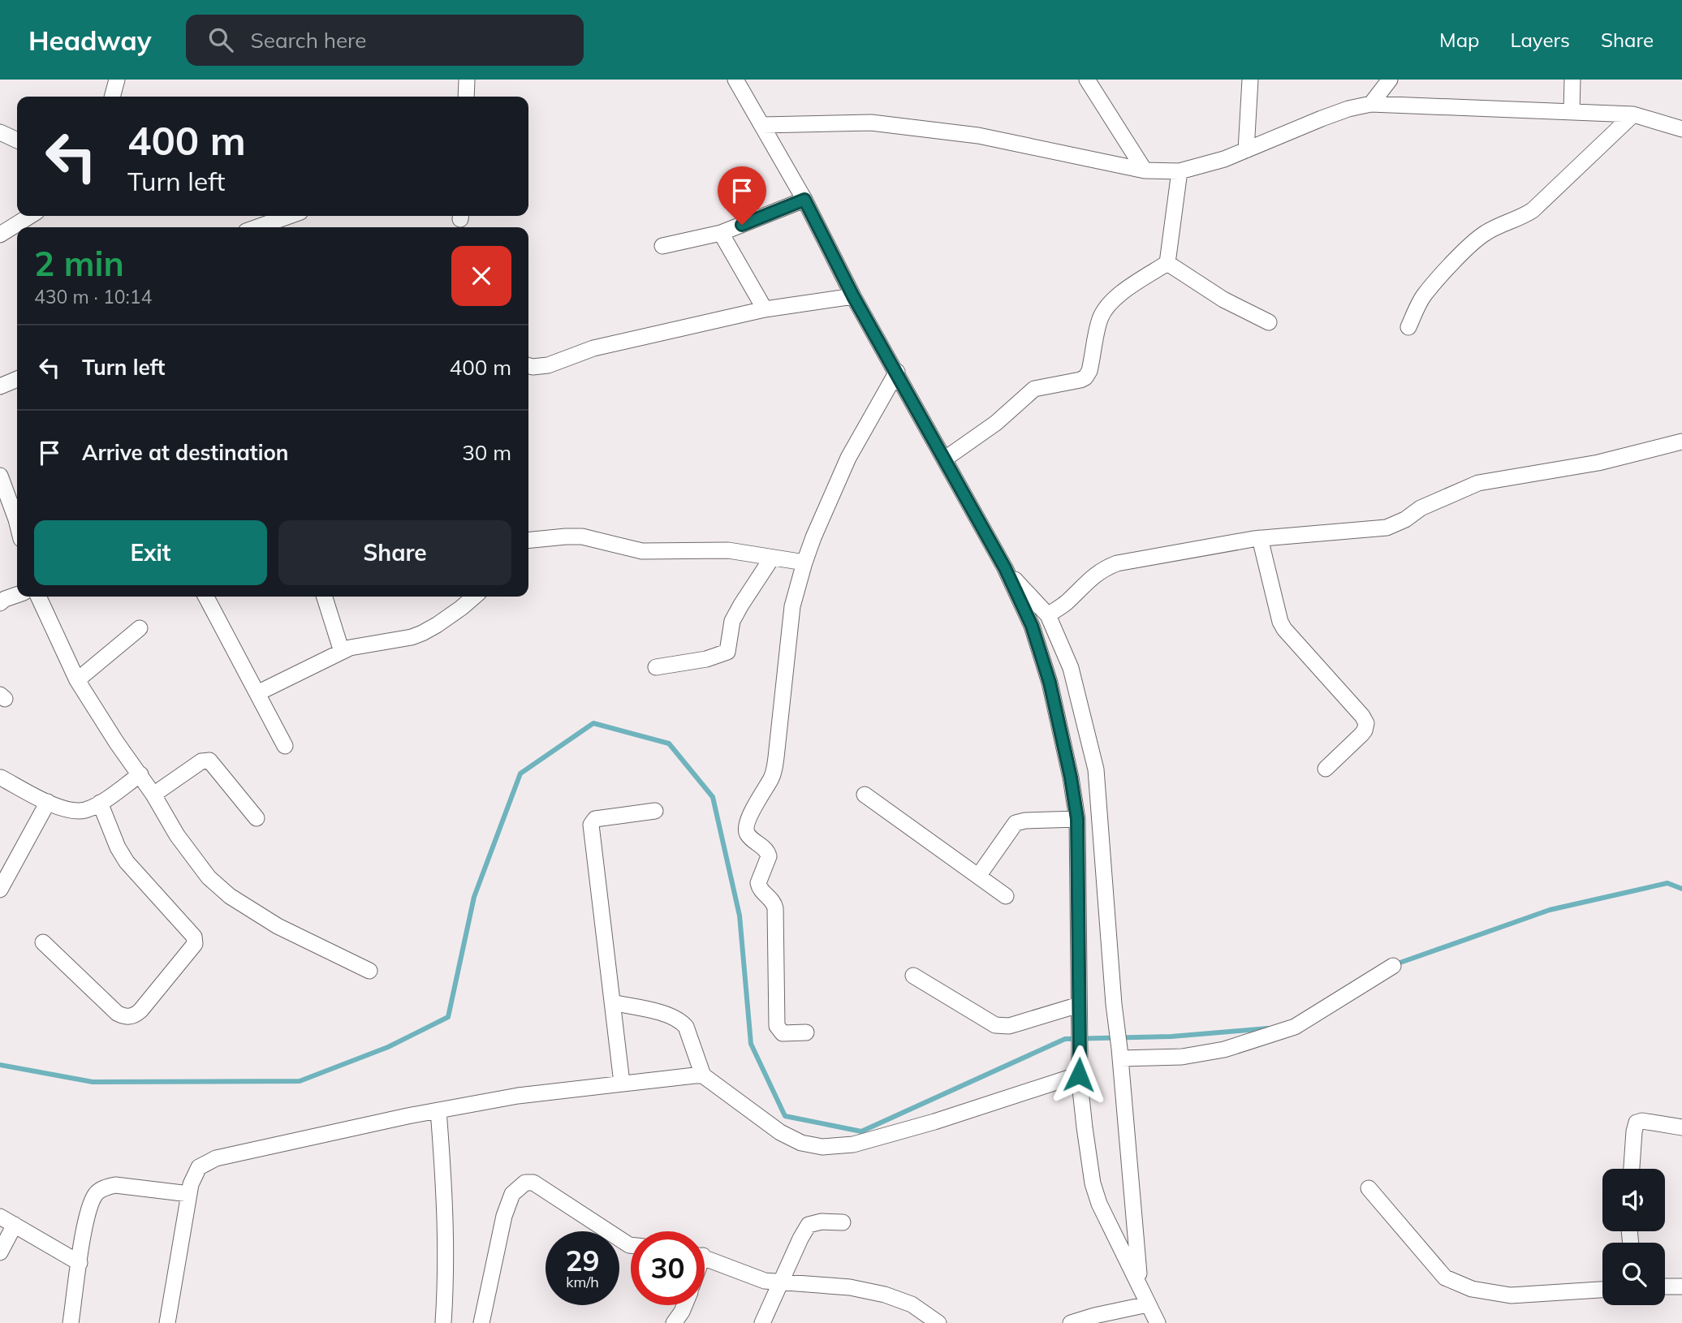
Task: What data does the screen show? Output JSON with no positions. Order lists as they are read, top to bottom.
{
  "page": {
    "header": "Headway",
    "search": "Search here",
    "nav": ["Map", "Layers", "Share"],
    "turn": ["400 m", "Turn left"],
    "heading": ["2 min", "430 m · 10:14"],
    "list": [
      {
        "name": "Turn left",
        "value": "400 m"
      },
      {
        "name": "Arrive at destination",
        "value": "30 m"
      }
    ],
    "buttons": ["Exit", "Share"],
    "speed": "29 km/h",
    "limit": "30"
  }
}
